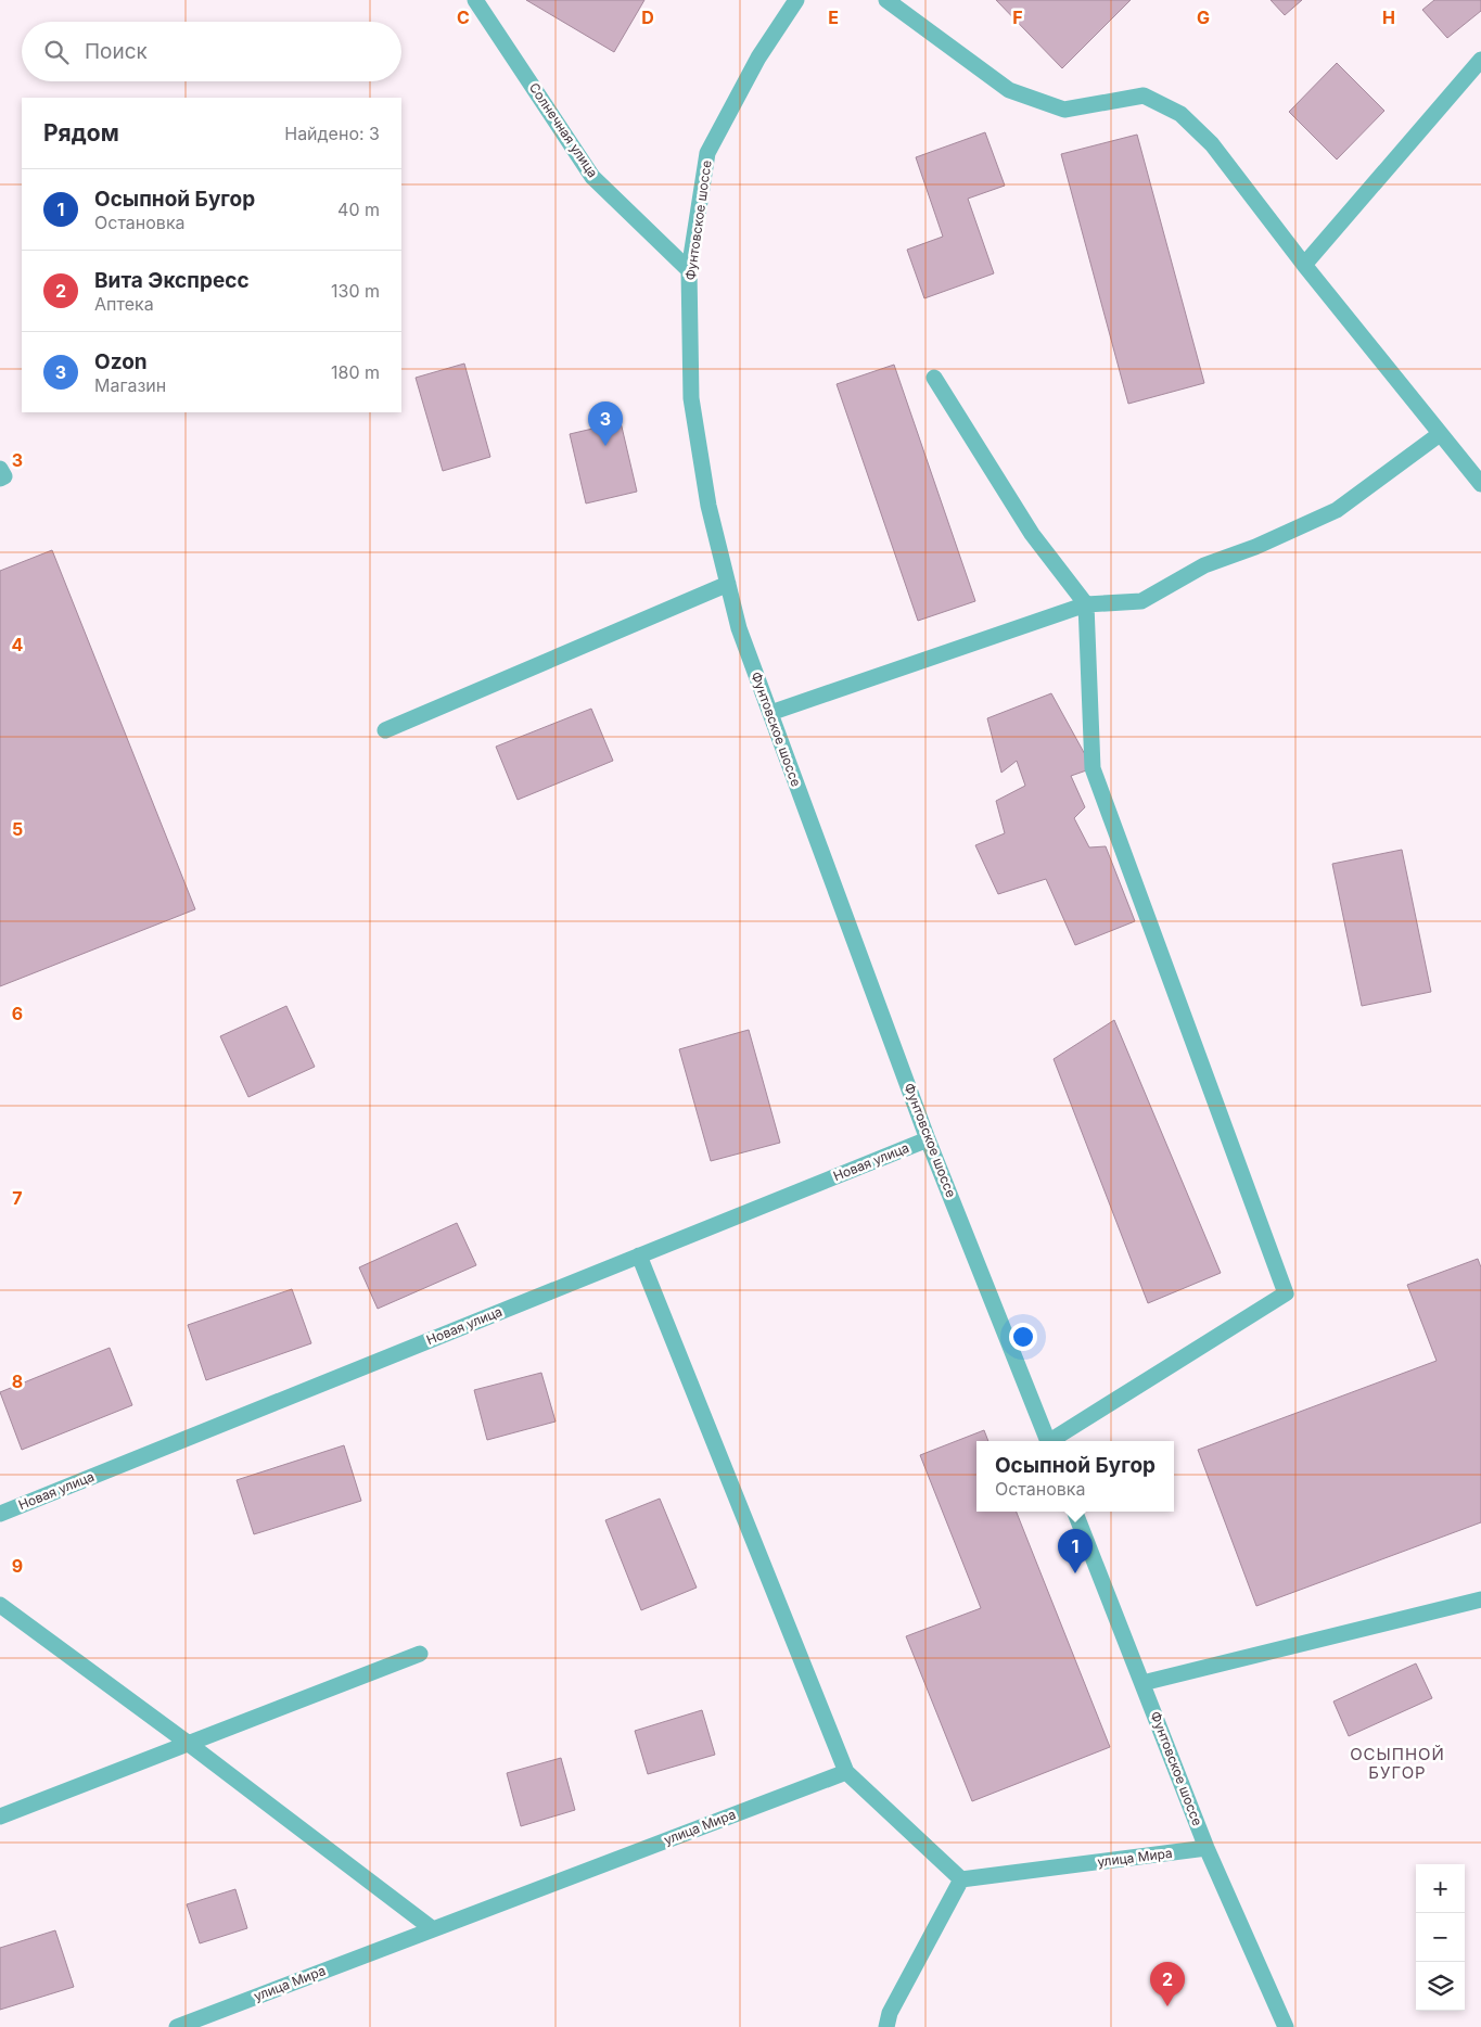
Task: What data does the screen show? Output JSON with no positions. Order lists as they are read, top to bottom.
{
  "streets": {
    "street": [
      "Солнечная улица",
      "Фунтовское шоссе",
      "Новая улица",
      "улица Мира"
    ]
  },
  "crossings": [
    ["Солнечная улица", "Фунтовское шоссе"],
    ["Фунтовское шоссе", "Новая улица"],
    ["Фунтовское шоссе", "улица Мира"]
  ],
  "districts": ["ОСЫПНОЙ БУГОР"],
  "page": {
    "search": "Поиск",
    "heading": ["Рядом", "Найдено: 3"],
    "list": [
      {
        "mark": "1",
        "name": "Осыпной Бугор",
        "note": "Остановка",
        "value": "40 m"
      },
      {
        "mark": "2",
        "name": "Вита Экспресс",
        "note": "Аптека",
        "value": "130 m"
      },
      {
        "mark": "3",
        "name": "Ozon",
        "note": "Магазин",
        "value": "180 m"
      }
    ],
    "pins": ["3", "1", "2"],
    "popup": ["Осыпной Бугор", "Остановка"],
    "map_buttons": ["+", "−"]
  },
  "grid": {
    "columns": [
      "C",
      "D",
      "E",
      "F",
      "G",
      "H"
    ],
    "rows": [
      "3",
      "4",
      "5",
      "6",
      "7",
      "8",
      "9"
    ]
  }
}
